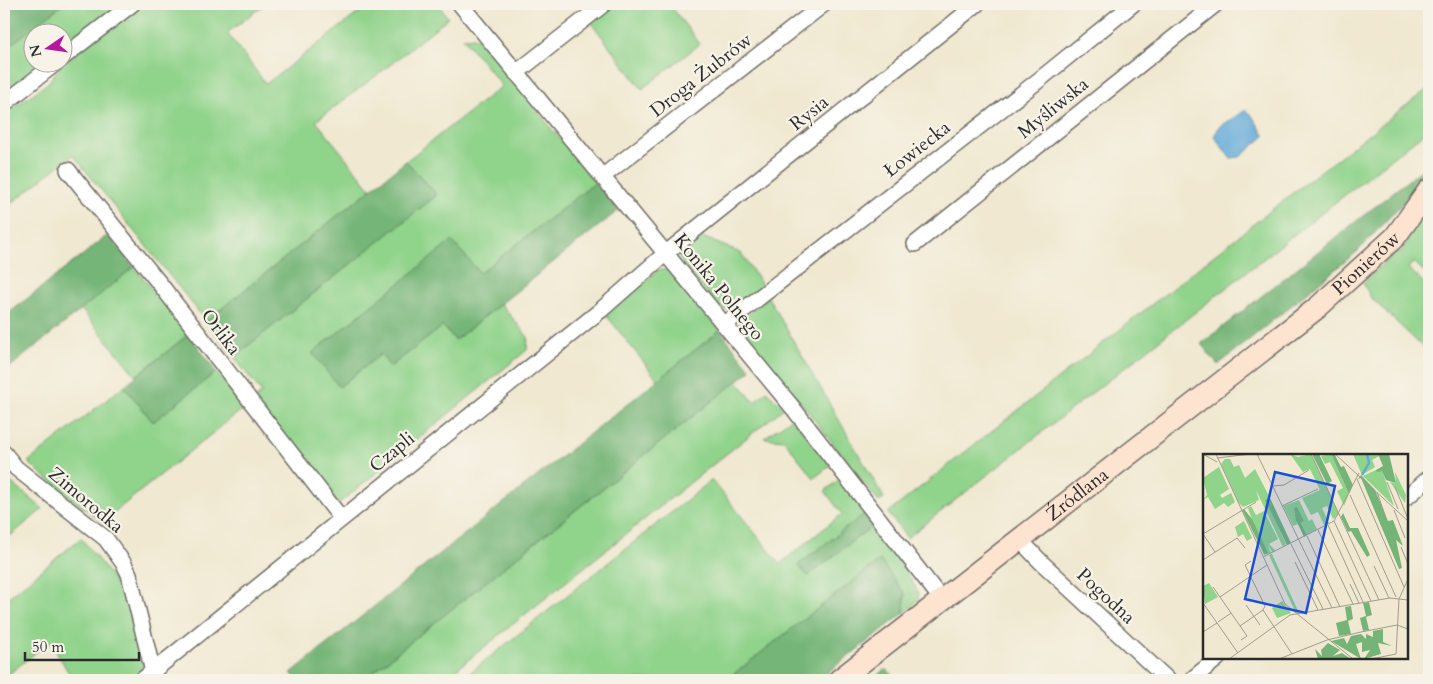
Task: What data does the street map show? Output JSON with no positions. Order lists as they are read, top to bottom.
{
  "streets": {
    "main road": ["Pionierów", "Źródlana"],
    "street": [
      "Droga Żubrów",
      "Myśliwska",
      "Rysia",
      "Łowiecka",
      "Konika Polnego",
      "Orlika",
      "Czapli",
      "Zimorodka",
      "Pogodna"
    ]
  },
  "crossings": [
    ["Droga Żubrów", "Konika Polnego"],
    ["Rysia", "Konika Polnego"],
    ["Rysia", "Czapli"],
    ["Łowiecka", "Konika Polnego"],
    ["Pionierów", "Źródlana"],
    ["Konika Polnego", "Czapli"],
    ["Konika Polnego", "Źródlana"],
    ["Orlika", "Czapli"],
    ["Czapli", "Zimorodka"],
    ["Źródlana", "Pogodna"]
  ],
  "scale_bar": "50 m",
  "north": "left"
}
